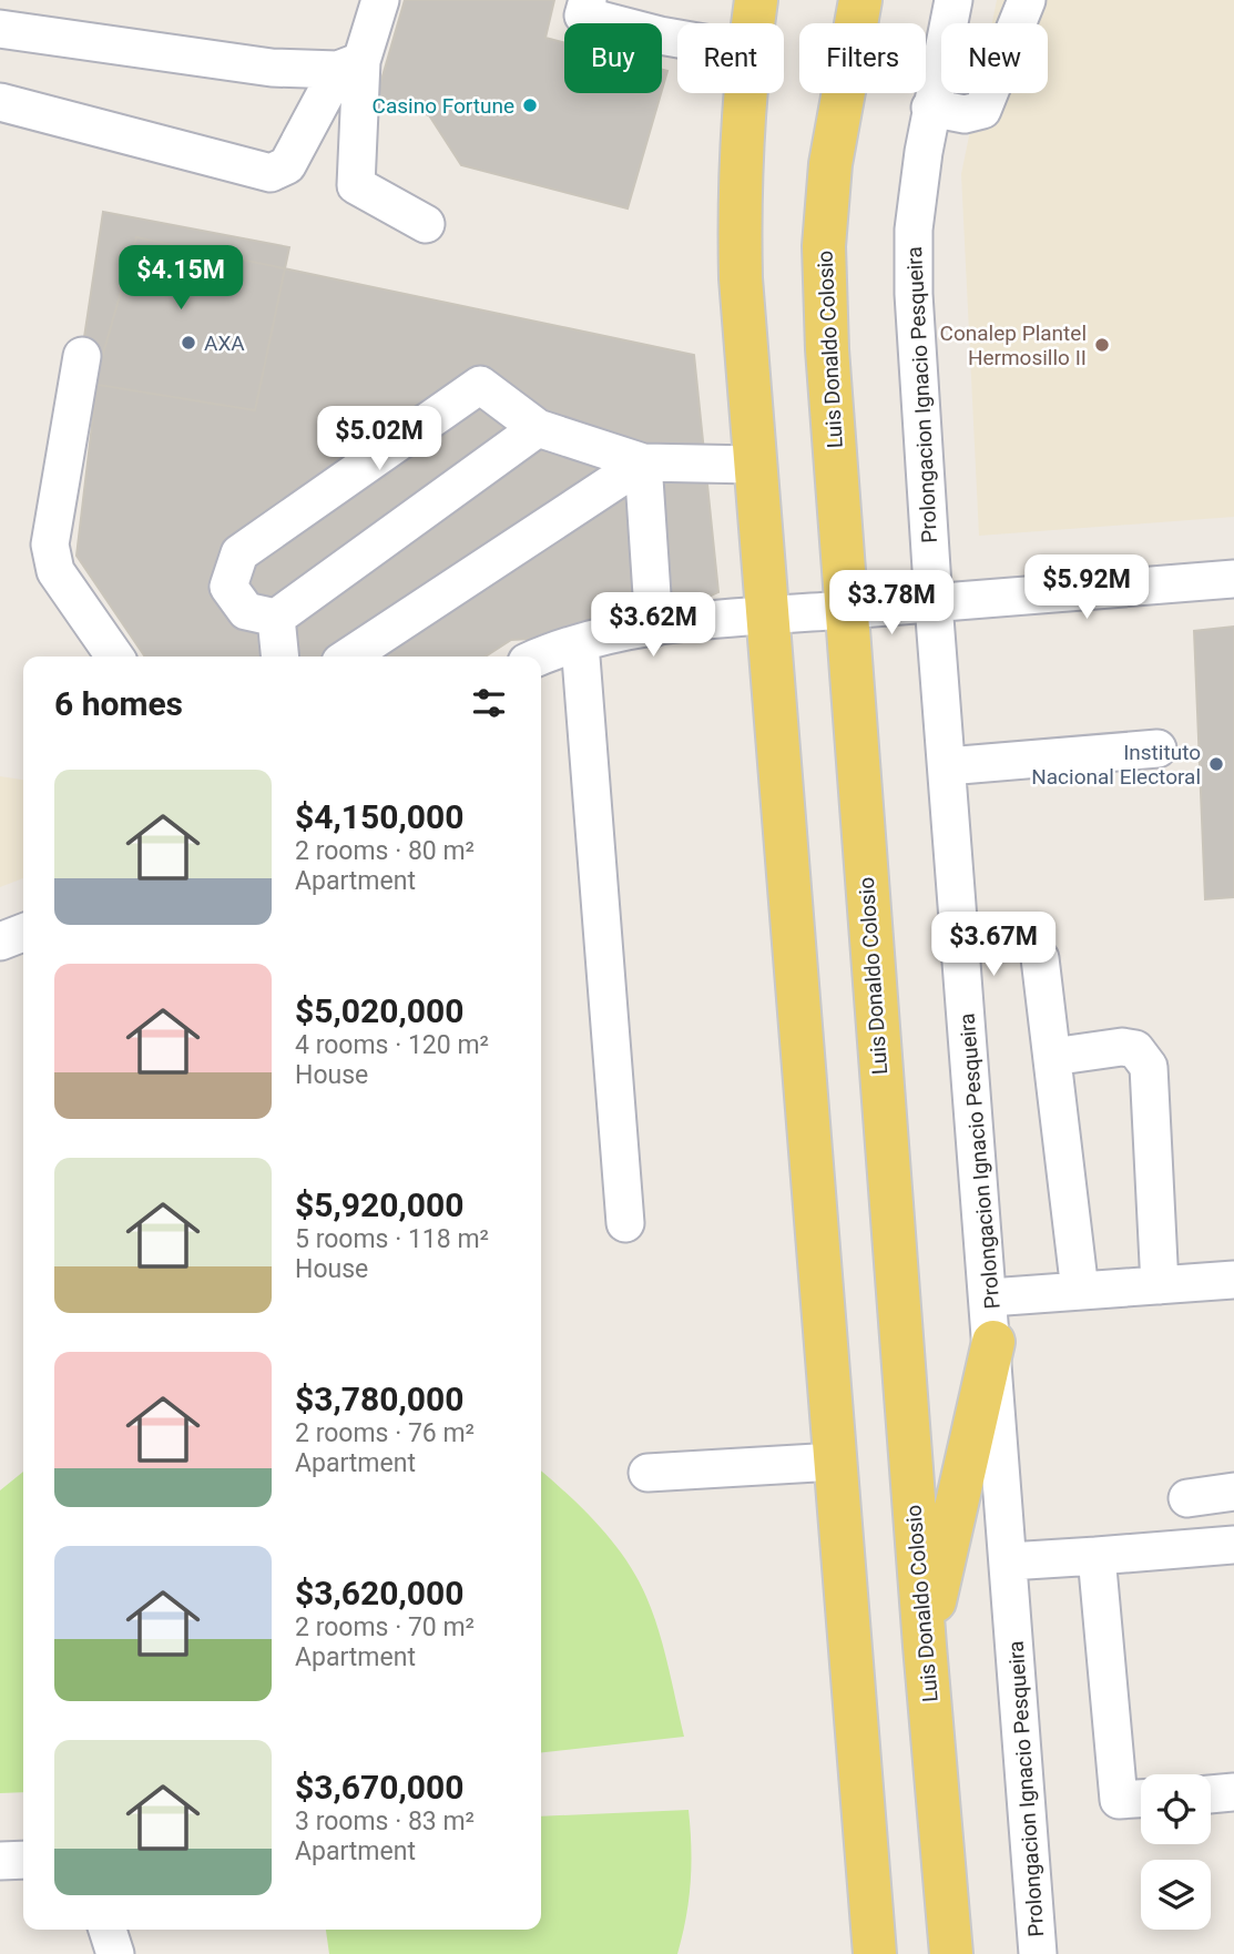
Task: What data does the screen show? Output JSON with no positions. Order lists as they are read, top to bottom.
{
  "streets": {
    "main road": ["Luis Donaldo Colosio"],
    "street": ["Prolongacion Ignacio Pesqueira"]
  },
  "places": [
    "Casino Fortune",
    "AXA",
    "Conalep Plantel Hermosillo II",
    "Instituto Nacional Electoral"
  ],
  "page": {
    "chip": [
      "Buy",
      "Rent",
      "Filters",
      "New"
    ],
    "price": [
      "$4.15M",
      "$5.02M",
      "$5.92M",
      "$3.78M",
      "$3.62M",
      "$3.67M"
    ],
    "heading": "6 homes",
    "list": [
      {
        "name": "$4,150,000",
        "note": "2 rooms · 80 m² · Apartment"
      },
      {
        "name": "$5,020,000",
        "note": "4 rooms · 120 m² · House"
      },
      {
        "name": "$5,920,000",
        "note": "5 rooms · 118 m² · House"
      },
      {
        "name": "$3,780,000",
        "note": "2 rooms · 76 m² · Apartment"
      },
      {
        "name": "$3,620,000",
        "note": "2 rooms · 70 m² · Apartment"
      },
      {
        "name": "$3,670,000",
        "note": "3 rooms · 83 m² · Apartment"
      }
    ]
  }
}
